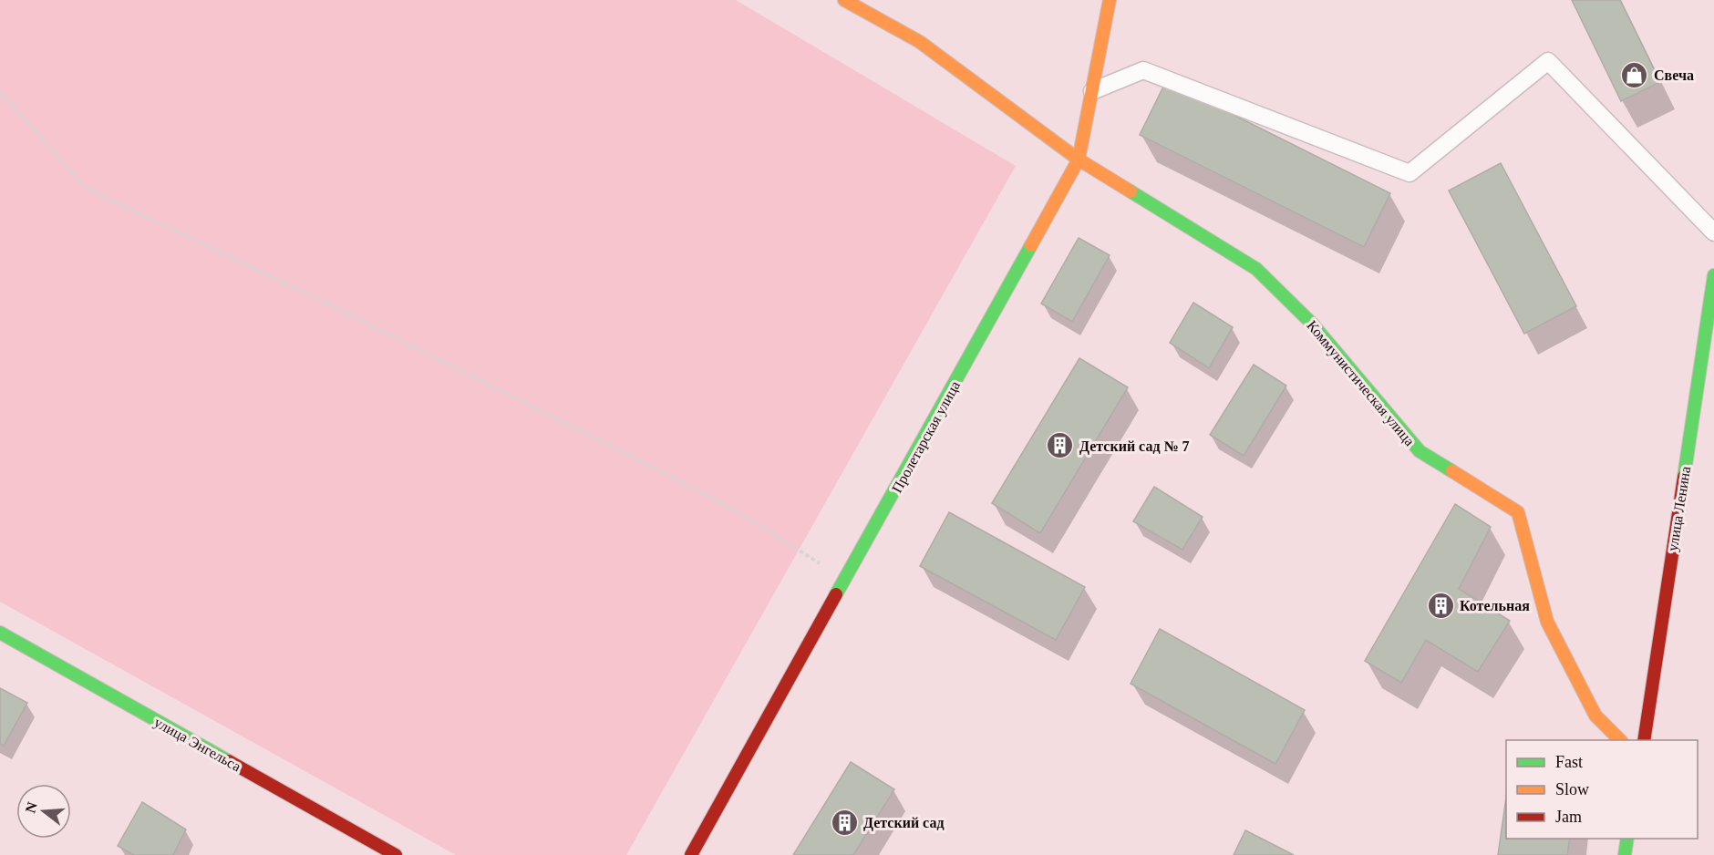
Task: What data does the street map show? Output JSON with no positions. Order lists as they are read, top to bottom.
{
  "streets": {
    "street": [
      "Коммунистическая улица",
      "Пролетарская улица",
      "улица Ленина",
      "улица Энгельса"
    ]
  },
  "crossings": [
    ["Коммунистическая улица", "Пролетарская улица"]
  ],
  "places": {
    "shop": ["Свеча"],
    "building": ["Детский сад № 7", "Котельная", "Детский сад"]
  },
  "legend": ["Fast", "Slow", "Jam"],
  "north": "left"
}
